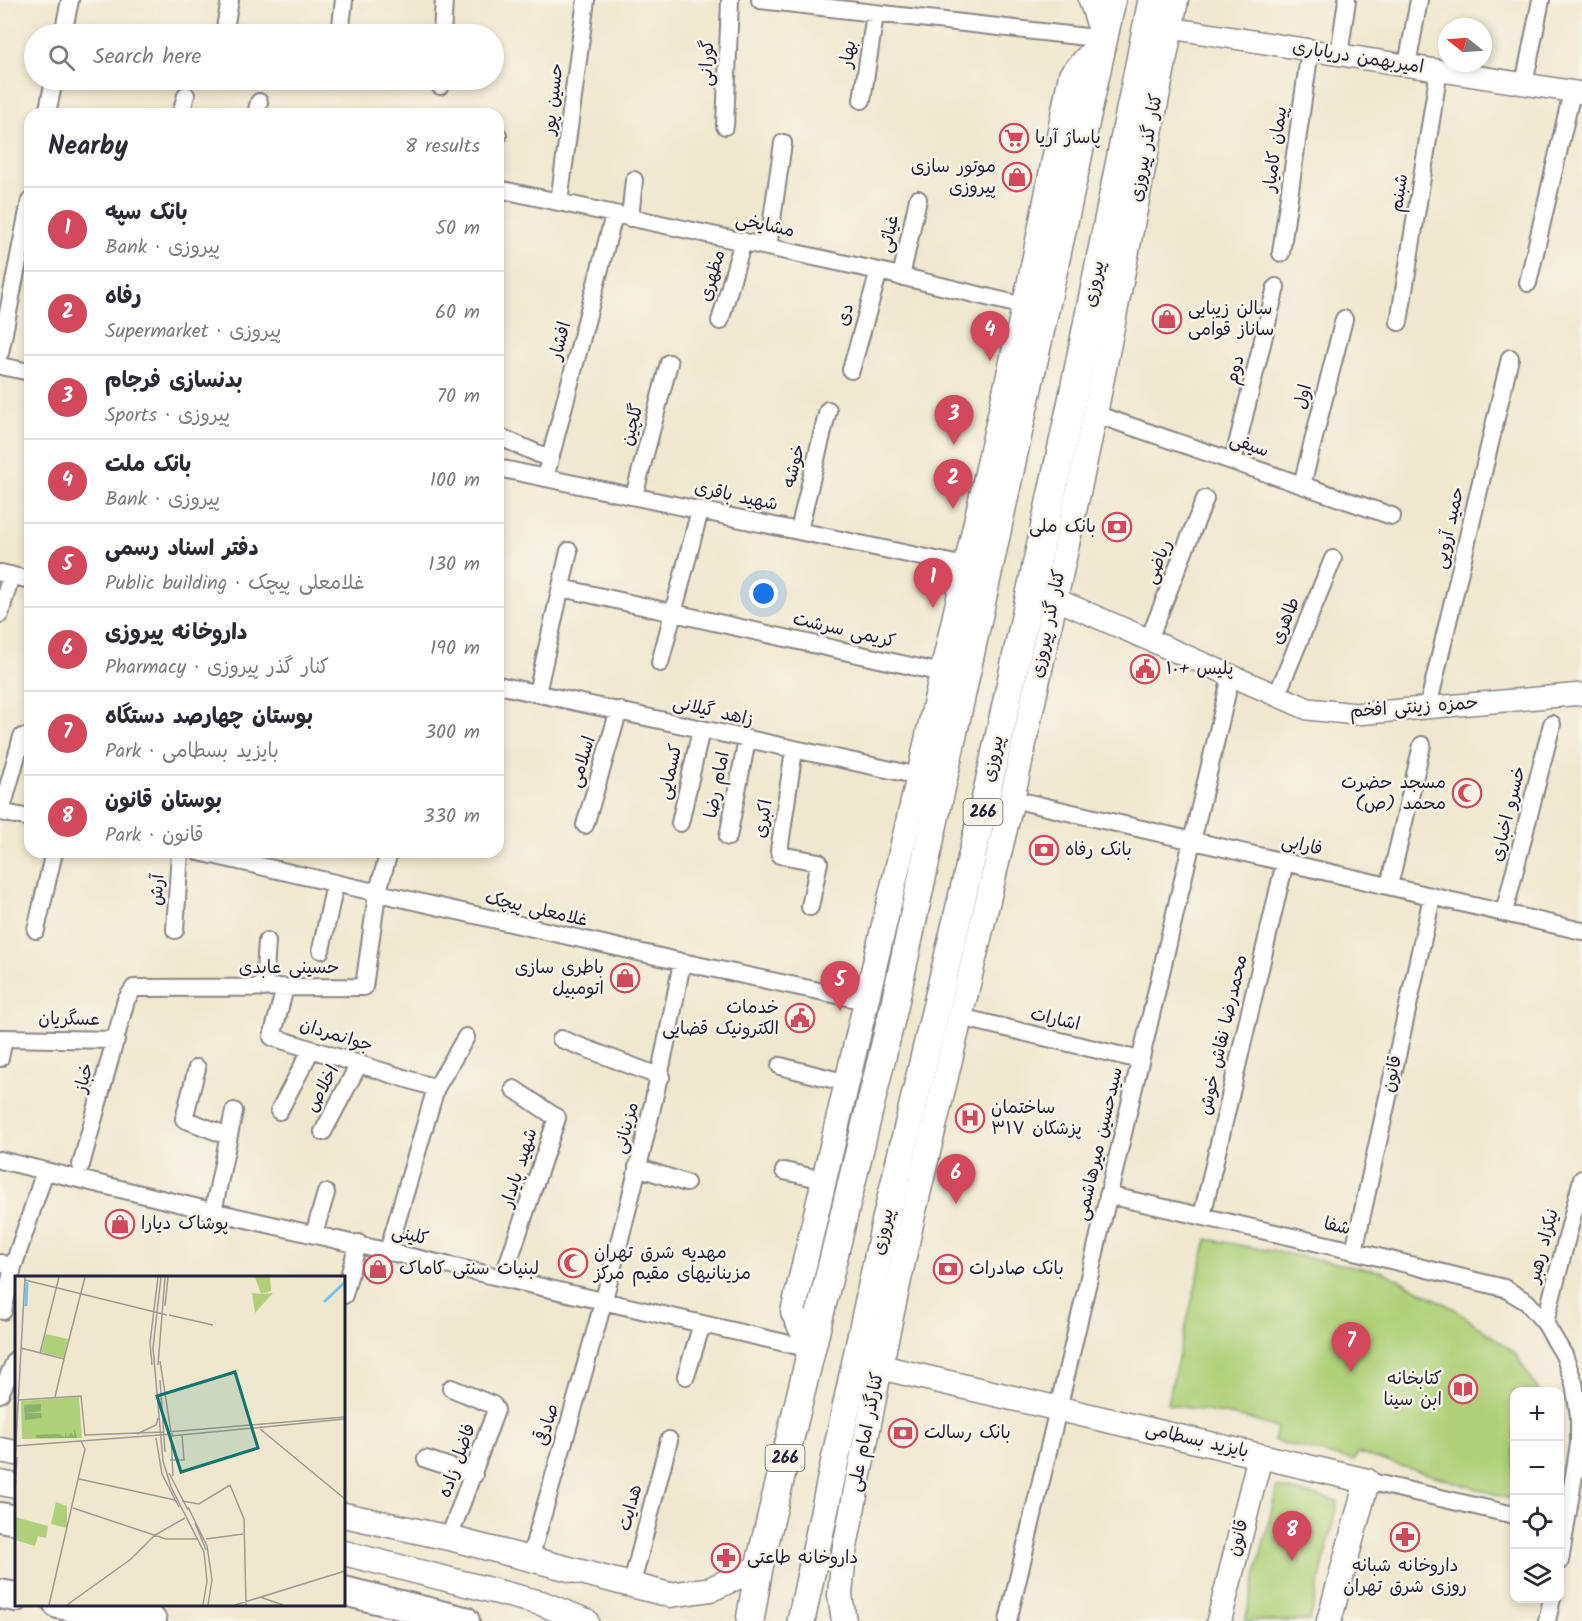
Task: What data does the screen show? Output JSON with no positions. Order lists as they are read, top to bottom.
{
  "streets": {
    "main road": [
      "کنار گذر پیروزی",
      "پیروزی",
      "266",
      "قانون",
      "کنارگذر امام علی",
      "بایزید بسطامی"
    ],
    "street": [
      "بهار",
      "امیربهمن دریاباری",
      "گورانی",
      "حسین پور",
      "پیمان کامیار",
      "شبنم",
      "مشایخی",
      "غیاثی",
      "مظهری",
      "دی",
      "افشار",
      "دوم",
      "اول",
      "گلچین",
      "سیفی",
      "خوشه",
      "شهید باقری",
      "حمید آرویی",
      "ریاضی",
      "طاهری",
      "کریمی سرشت",
      "حمزه زینتی افخم",
      "زاهد گیلانی",
      "اسلامی",
      "کسمایی",
      "امام رضا",
      "خسرو اخباری",
      "اکبری",
      "فارابی",
      "آرش",
      "غلامعلی پیچک",
      "حسینی عابدی",
      "عسگریان",
      "اشارات",
      "محمدرضا نقاش خوش",
      "جوانمردان",
      "خباز",
      "اخلاص",
      "مزینانی",
      "سیدحسین میرهاشمی",
      "شهید پایدار",
      "شفا",
      "کلینی",
      "نیکزاد رهبر",
      "صادقی",
      "فاضل زاده",
      "هدایت"
    ]
  },
  "crossings": [
    ["امیربهمن دریاباری", "کنار گذر پیروزی"],
    ["امیربهمن دریاباری", "پیمان کامیار"],
    ["حسین پور", "مشایخی"],
    ["کنار گذر پیروزی", "سیفی"],
    ["کنار گذر پیروزی", "حمزه زینتی افخم"],
    ["کنار گذر پیروزی", "فارابی"],
    ["کنار گذر پیروزی", "اشارات"],
    ["کنار گذر پیروزی", "کنارگذر امام علی"],
    ["مشایخی", "غیاثی"],
    ["مشایخی", "مظهری"],
    ["مشایخی", "دی"],
    ["مشایخی", "افشار"],
    ["افشار", "شهید باقری"],
    ["دوم", "سیفی"],
    ["اول", "سیفی"],
    ["گلچین", "شهید باقری"],
    ["خوشه", "شهید باقری"],
    ["شهید باقری", "266"],
    ["حمید آرویی", "حمزه زینتی افخم"],
    ["ریاضی", "حمزه زینتی افخم"],
    ["طاهری", "حمزه زینتی افخم"],
    ["کریمی سرشت", "266"],
    ["حمزه زینتی افخم", "سیدحسین میرهاشمی"],
    ["زاهد گیلانی", "اسلامی"],
    ["زاهد گیلانی", "کسمایی"],
    ["زاهد گیلانی", "امام رضا"],
    ["زاهد گیلانی", "266"],
    ["زاهد گیلانی", "اکبری"],
    ["266", "کلینی"],
    ["خسرو اخباری", "فارابی"],
    ["فارابی", "محمدرضا نقاش خوش"],
    ["فارابی", "قانون"],
    ["فارابی", "سیدحسین میرهاشمی"],
    ["غلامعلی پیچک", "حسینی عابدی"],
    ["غلامعلی پیچک", "مزینانی"],
    ["حسینی عابدی", "جوانمردان"],
    ["حسینی عابدی", "خباز"],
    ["عسگریان", "خباز"],
    ["اشارات", "سیدحسین میرهاشمی"],
    ["محمدرضا نقاش خوش", "شفا"],
    ["جوانمردان", "اخلاص"],
    ["قانون", "شفا"],
    ["قانون", "بایزید بسطامی"],
    ["مزینانی", "کلینی"],
    ["مزینانی", "صادقی"],
    ["سیدحسین میرهاشمی", "شفا"],
    ["سیدحسین میرهاشمی", "بایزید بسطامی"],
    ["شهید پایدار", "کلینی"],
    ["شفا", "نیکزاد رهبر"],
    ["کلینی", "صادقی"],
    ["کنارگذر امام علی", "بایزید بسطامی"]
  ],
  "places": {
    "supermarket": ["پاساژ آریا"],
    "shop": [
      "موتور سازی پیروزی",
      "سالن زیبایی ساناز قوامی",
      "باطری سازی اتومبیل",
      "پوشاک دیارا",
      "لبنیات سنتی کاماک"
    ],
    "bank": [
      "بانک ملی",
      "بانک رفاه",
      "بانک صادرات",
      "بانک رسالت"
    ],
    "public building": ["پلیس +۱۰", "خدمات الکترونیک قضایی"],
    "mosque": ["مسجد حضرت محمد (ص)", "مهدیه شرق تهران مزینانیهای مقیم مرکز"],
    "hospital": ["ساختمان پزشکان ۳۱۷"],
    "library": ["کتابخانه ابن سینا"],
    "pharmacy": ["داروخانه شبانه روزی شرق تهران", "داروخانه طاعتی"]
  },
  "north": "left",
  "page": {
    "search": "Search here",
    "heading": ["Nearby", "8 results"],
    "list": [
      {
        "mark": "1",
        "name": "بانک سپه",
        "note": "Bank · پیروزی",
        "value": "50 m"
      },
      {
        "mark": "2",
        "name": "رفاه",
        "note": "Supermarket · پیروزی",
        "value": "60 m"
      },
      {
        "mark": "3",
        "name": "بدنسازی فرجام",
        "note": "Sports · پیروزی",
        "value": "70 m"
      },
      {
        "mark": "4",
        "name": "بانک ملت",
        "note": "Bank · پیروزی",
        "value": "100 m"
      },
      {
        "mark": "5",
        "name": "دفتر اسناد رسمی",
        "note": "Public building · غلامعلی پیچک",
        "value": "130 m"
      },
      {
        "mark": "6",
        "name": "داروخانه پیروزی",
        "note": "Pharmacy · کنار گذر پیروزی",
        "value": "190 m"
      },
      {
        "mark": "7",
        "name": "بوستان چهارصد دستگاه",
        "note": "Park · بایزید بسطامی",
        "value": "300 m"
      },
      {
        "mark": "8",
        "name": "بوستان قانون",
        "note": "Park · قانون",
        "value": "330 m"
      }
    ],
    "pins": [
      "4",
      "3",
      "2",
      "1",
      "5",
      "6",
      "7",
      "8"
    ],
    "map_buttons": ["+", "−"]
  }
}
